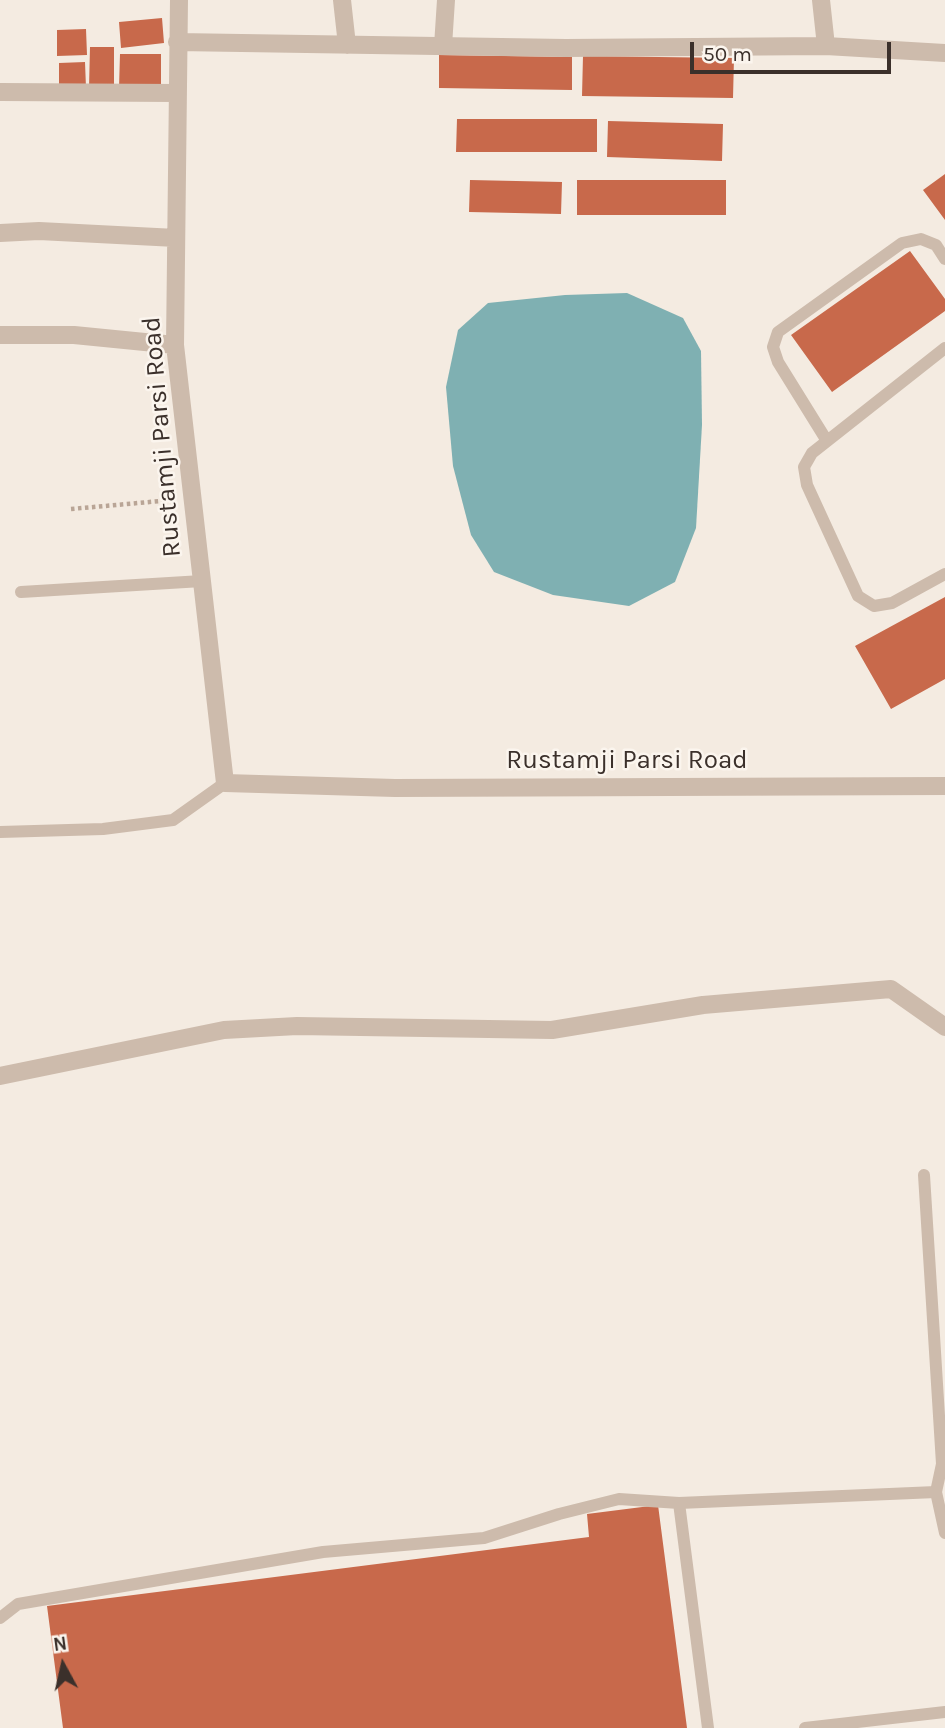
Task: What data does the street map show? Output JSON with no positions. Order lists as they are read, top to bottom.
{
  "streets": {
    "street": ["Rustamji Parsi Road"]
  },
  "scale_bar": "50 m",
  "north": "top"
}
